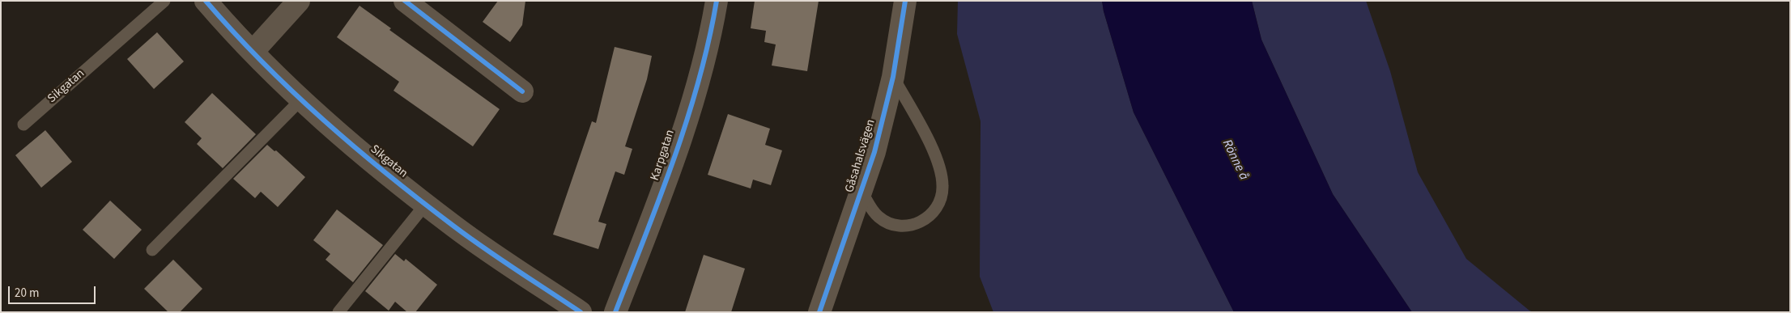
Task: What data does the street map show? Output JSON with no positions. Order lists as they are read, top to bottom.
{
  "streets": {
    "street": ["Sikgatan", "Karpgatan", "Gåsahalsvägen"]
  },
  "water": ["Rönne å"],
  "scale_bar": "20 m"
}
